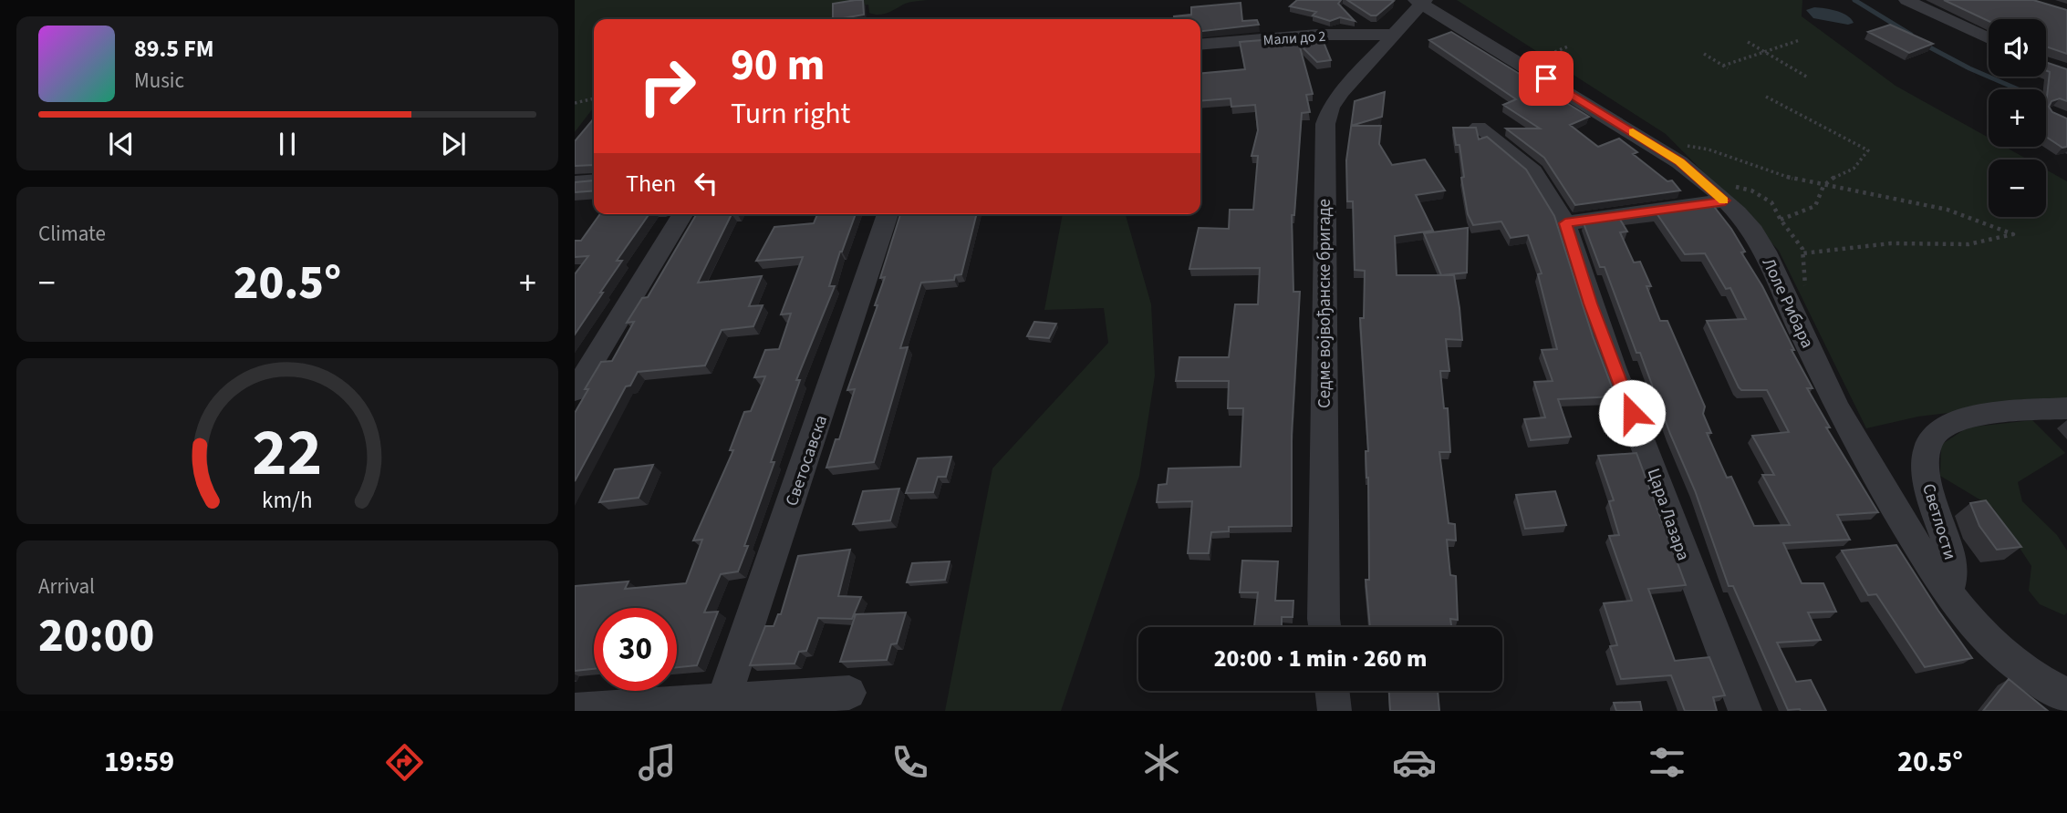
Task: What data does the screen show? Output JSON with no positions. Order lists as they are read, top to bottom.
{
  "streets": {
    "street": [
      "Мали до 2",
      "Лоле Рибара",
      "Седме војвођанске бригаде",
      "Светосавска",
      "Цара Лазара",
      "Светлости"
    ]
  },
  "crossings": [
    ["Мали до 2", "Лоле Рибара"],
    ["Мали до 2", "Седме војвођанске бригаде"],
    ["Лоле Рибара", "Седме војвођанске бригаде"],
    ["Лоле Рибара", "Светлости"]
  ],
  "page": {
    "map_buttons": ["+", "−"],
    "turn": ["90 m", "Turn right"],
    "song": ["89.5 FM", "Music"],
    "then": "Then",
    "tile": [
      "Climate",
      ["Arrival", "20:00"]
    ],
    "heat": ["−", "20.5°", "+"],
    "limit": "30",
    "trip": "20:00 · 1 min · 260 m",
    "tabs": ["19:59", "20.5°"],
    "gauge": ["22", "km/h"]
  }
}
